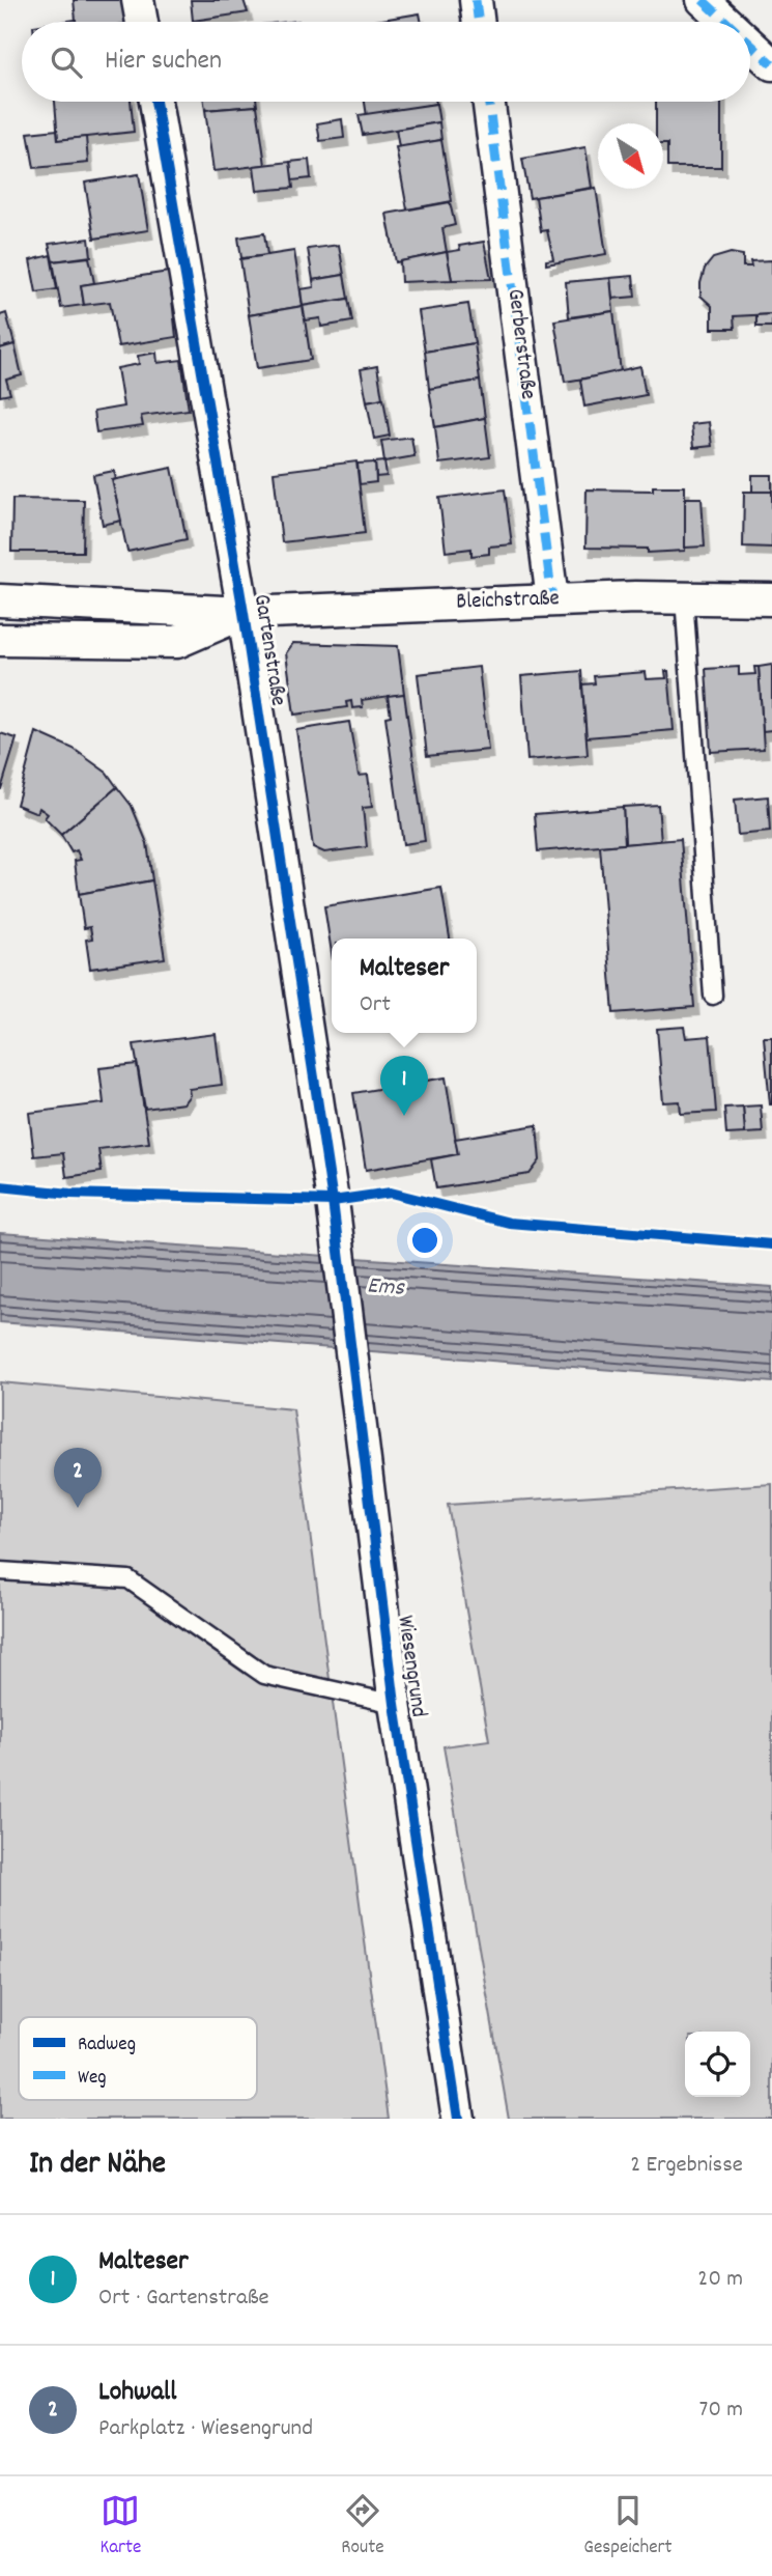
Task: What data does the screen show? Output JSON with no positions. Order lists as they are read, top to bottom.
{
  "streets": {
    "street": [
      "Gerberstraße",
      "Bleichstraße",
      "Gartenstraße",
      "Wiesengrund"
    ]
  },
  "crossings": [
    ["Gerberstraße", "Bleichstraße"],
    ["Bleichstraße", "Gartenstraße"],
    ["Gartenstraße", "Wiesengrund"]
  ],
  "water": ["Ems"],
  "legend": ["Radweg", "Weg"],
  "north": "bottom right",
  "page": {
    "search": "Hier suchen",
    "popup": ["Malteser", "Ort"],
    "pins": ["1", "2"],
    "heading": ["In der Nähe", "2 Ergebnisse"],
    "list": [
      {
        "mark": "1",
        "name": "Malteser",
        "note": "Ort · Gartenstraße",
        "value": "20 m"
      },
      {
        "mark": "2",
        "name": "Lohwall",
        "note": "Parkplatz · Wiesengrund",
        "value": "70 m"
      }
    ],
    "nav": ["Karte", "Route", "Gespeichert"]
  }
}
